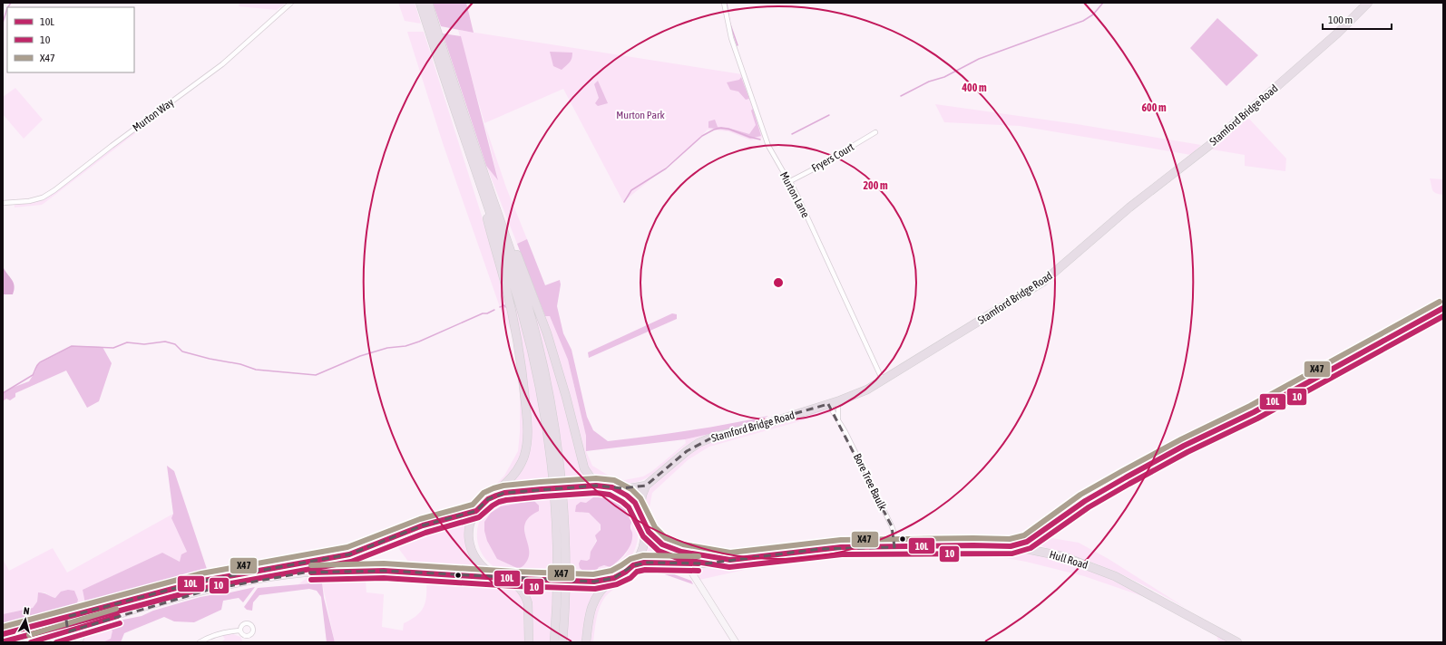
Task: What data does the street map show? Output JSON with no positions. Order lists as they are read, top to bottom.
{
  "streets": {
    "highway": ["Stamford Bridge Road", "Hull Road"],
    "street": [
      "Murton Way",
      "Fryers Court",
      "Murton Lane",
      "Bore Tree Baulk"
    ]
  },
  "crossings": [
    ["Stamford Bridge Road", "Murton Lane"],
    ["Stamford Bridge Road", "Bore Tree Baulk"],
    ["Fryers Court", "Murton Lane"],
    ["Bore Tree Baulk", "Hull Road"]
  ],
  "parks": ["Murton Park"],
  "lines": ["transit line X47", "transit line 10L", "transit line 10"],
  "legend": ["10L", "10", "X47"],
  "scale_bar": "100 m",
  "north": "top",
  "rings": ["400 m", "600 m", "200 m"]
}
